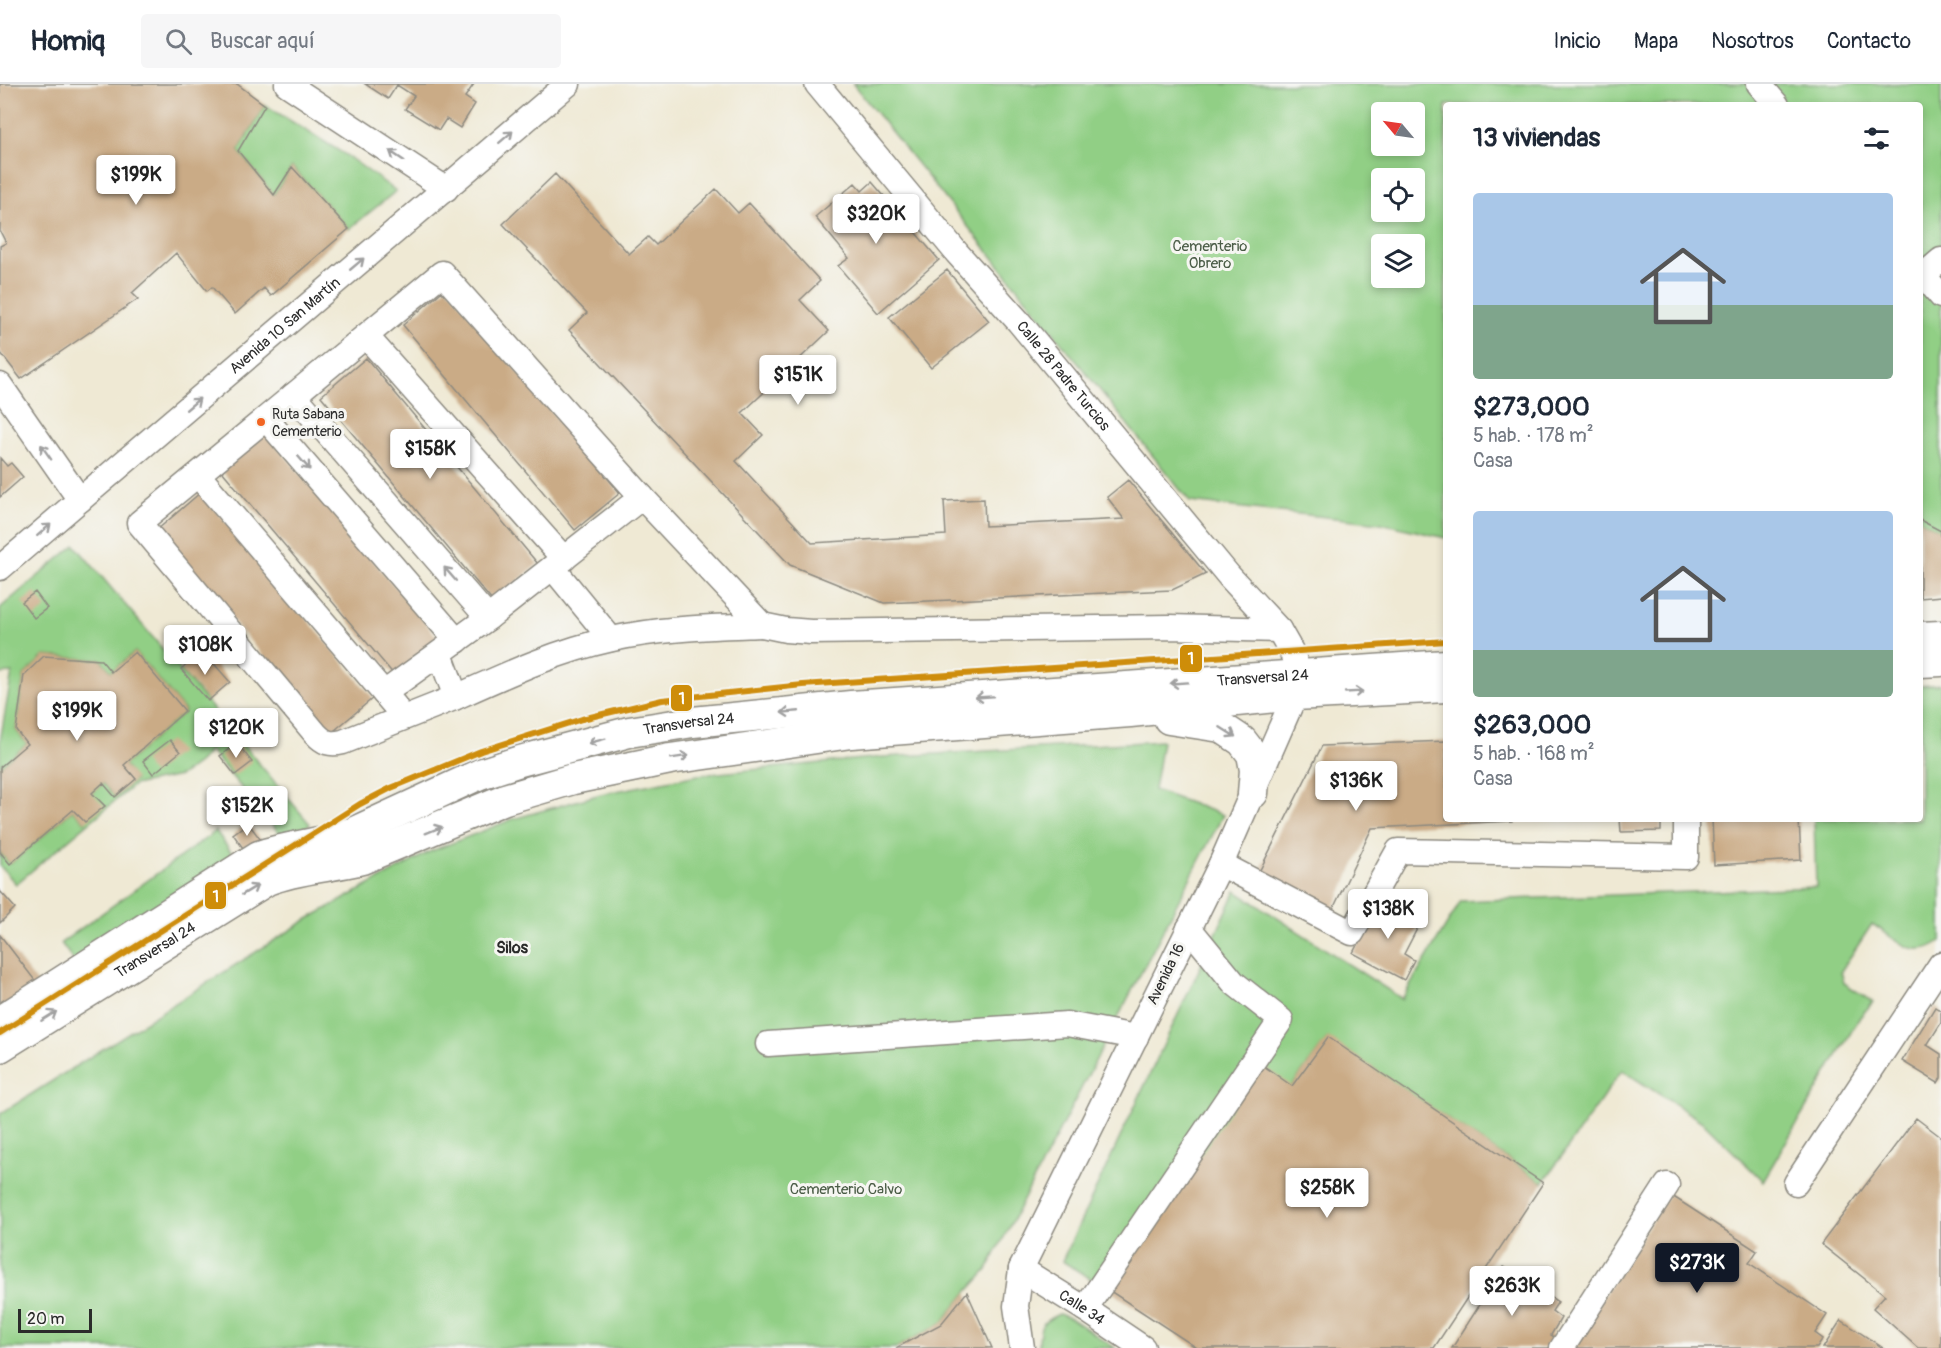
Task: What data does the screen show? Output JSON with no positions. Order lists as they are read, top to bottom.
{
  "streets": {
    "main road": ["Transversal 24"],
    "street": [
      "Avenida 10 San Martín",
      "Calle 28 Padre Turcios",
      "Avenida 16",
      "Calle 34"
    ]
  },
  "crossings": [
    ["Calle 28 Padre Turcios", "Transversal 24"],
    ["Calle 28 Padre Turcios", "Avenida 16"],
    ["Transversal 24", "Avenida 16"],
    ["Avenida 16", "Calle 34"]
  ],
  "one_way": ["Avenida 10 San Martín"],
  "districts": ["Silos"],
  "parks": ["Cementerio Obrero", "Cementerio Calvo"],
  "places": ["Ruta Sabana Cementerio"],
  "lines": ["transit line 1"],
  "scale_bar": "20 m",
  "north": "top left",
  "page": {
    "header": "Homiq",
    "search": "Buscar aquí",
    "nav": [
      "Inicio",
      "Mapa",
      "Nosotros",
      "Contacto"
    ],
    "heading": "13 viviendas",
    "price": [
      "$199K",
      "$320K",
      "$151K",
      "$158K",
      "$108K",
      "$199K",
      "$120K",
      "$136K",
      "$152K",
      "$138K",
      "$258K",
      "$273K",
      "$263K"
    ],
    "list": [
      {
        "name": "$273,000",
        "note": "5 hab. · 178 m² · Casa"
      },
      {
        "name": "$263,000",
        "note": "5 hab. · 168 m² · Casa"
      }
    ],
    "scale": "20 m"
  }
}
